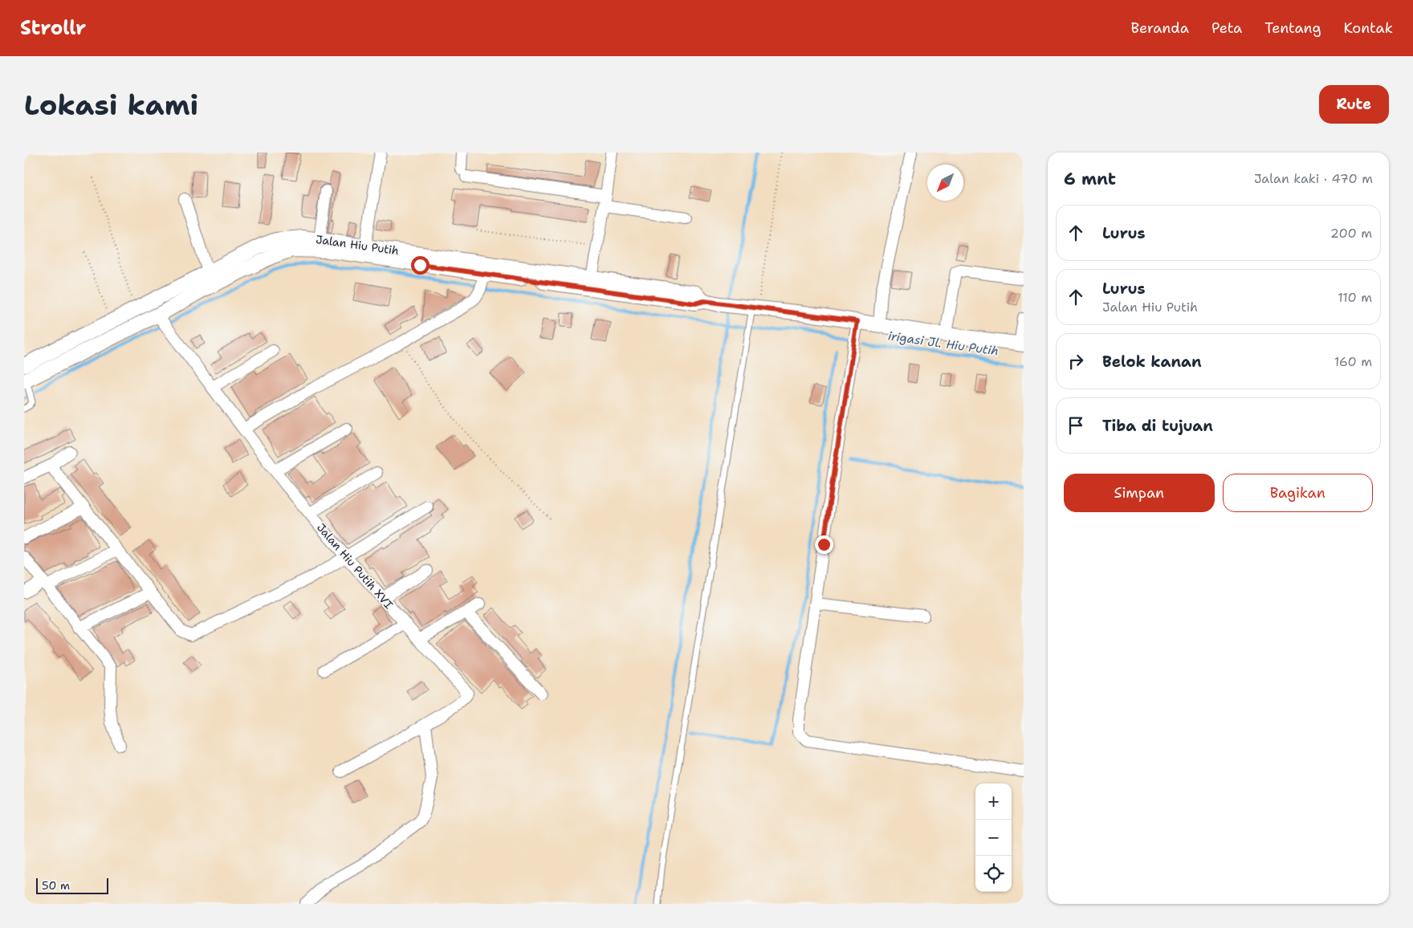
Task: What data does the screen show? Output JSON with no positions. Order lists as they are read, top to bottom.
{
  "streets": {
    "street": ["Jalan Hiu Putih", "Jalan Hiu Putih XVI"]
  },
  "crossings": [
    ["Jalan Hiu Putih", "Jalan Hiu Putih XVI"]
  ],
  "water": ["irigasi Jl. Hiu Putih"],
  "scale_bar": "50 m",
  "north": "bottom left",
  "page": {
    "header": "Strollr",
    "nav": [
      "Beranda",
      "Peta",
      "Tentang",
      "Kontak"
    ],
    "buttons": [
      "Rute",
      ["Simpan", "Bagikan"]
    ],
    "title": "Lokasi kami",
    "heading": ["6 mnt", "Jalan kaki · 470 m"],
    "list": [
      ["Lurus", "200 m"],
      ["Lurus", "Jalan Hiu Putih", "110 m"],
      ["Belok kanan", "160 m"],
      "Tiba di tujuan"
    ],
    "map_buttons": ["+", "−"],
    "scale": "50 m"
  }
}
